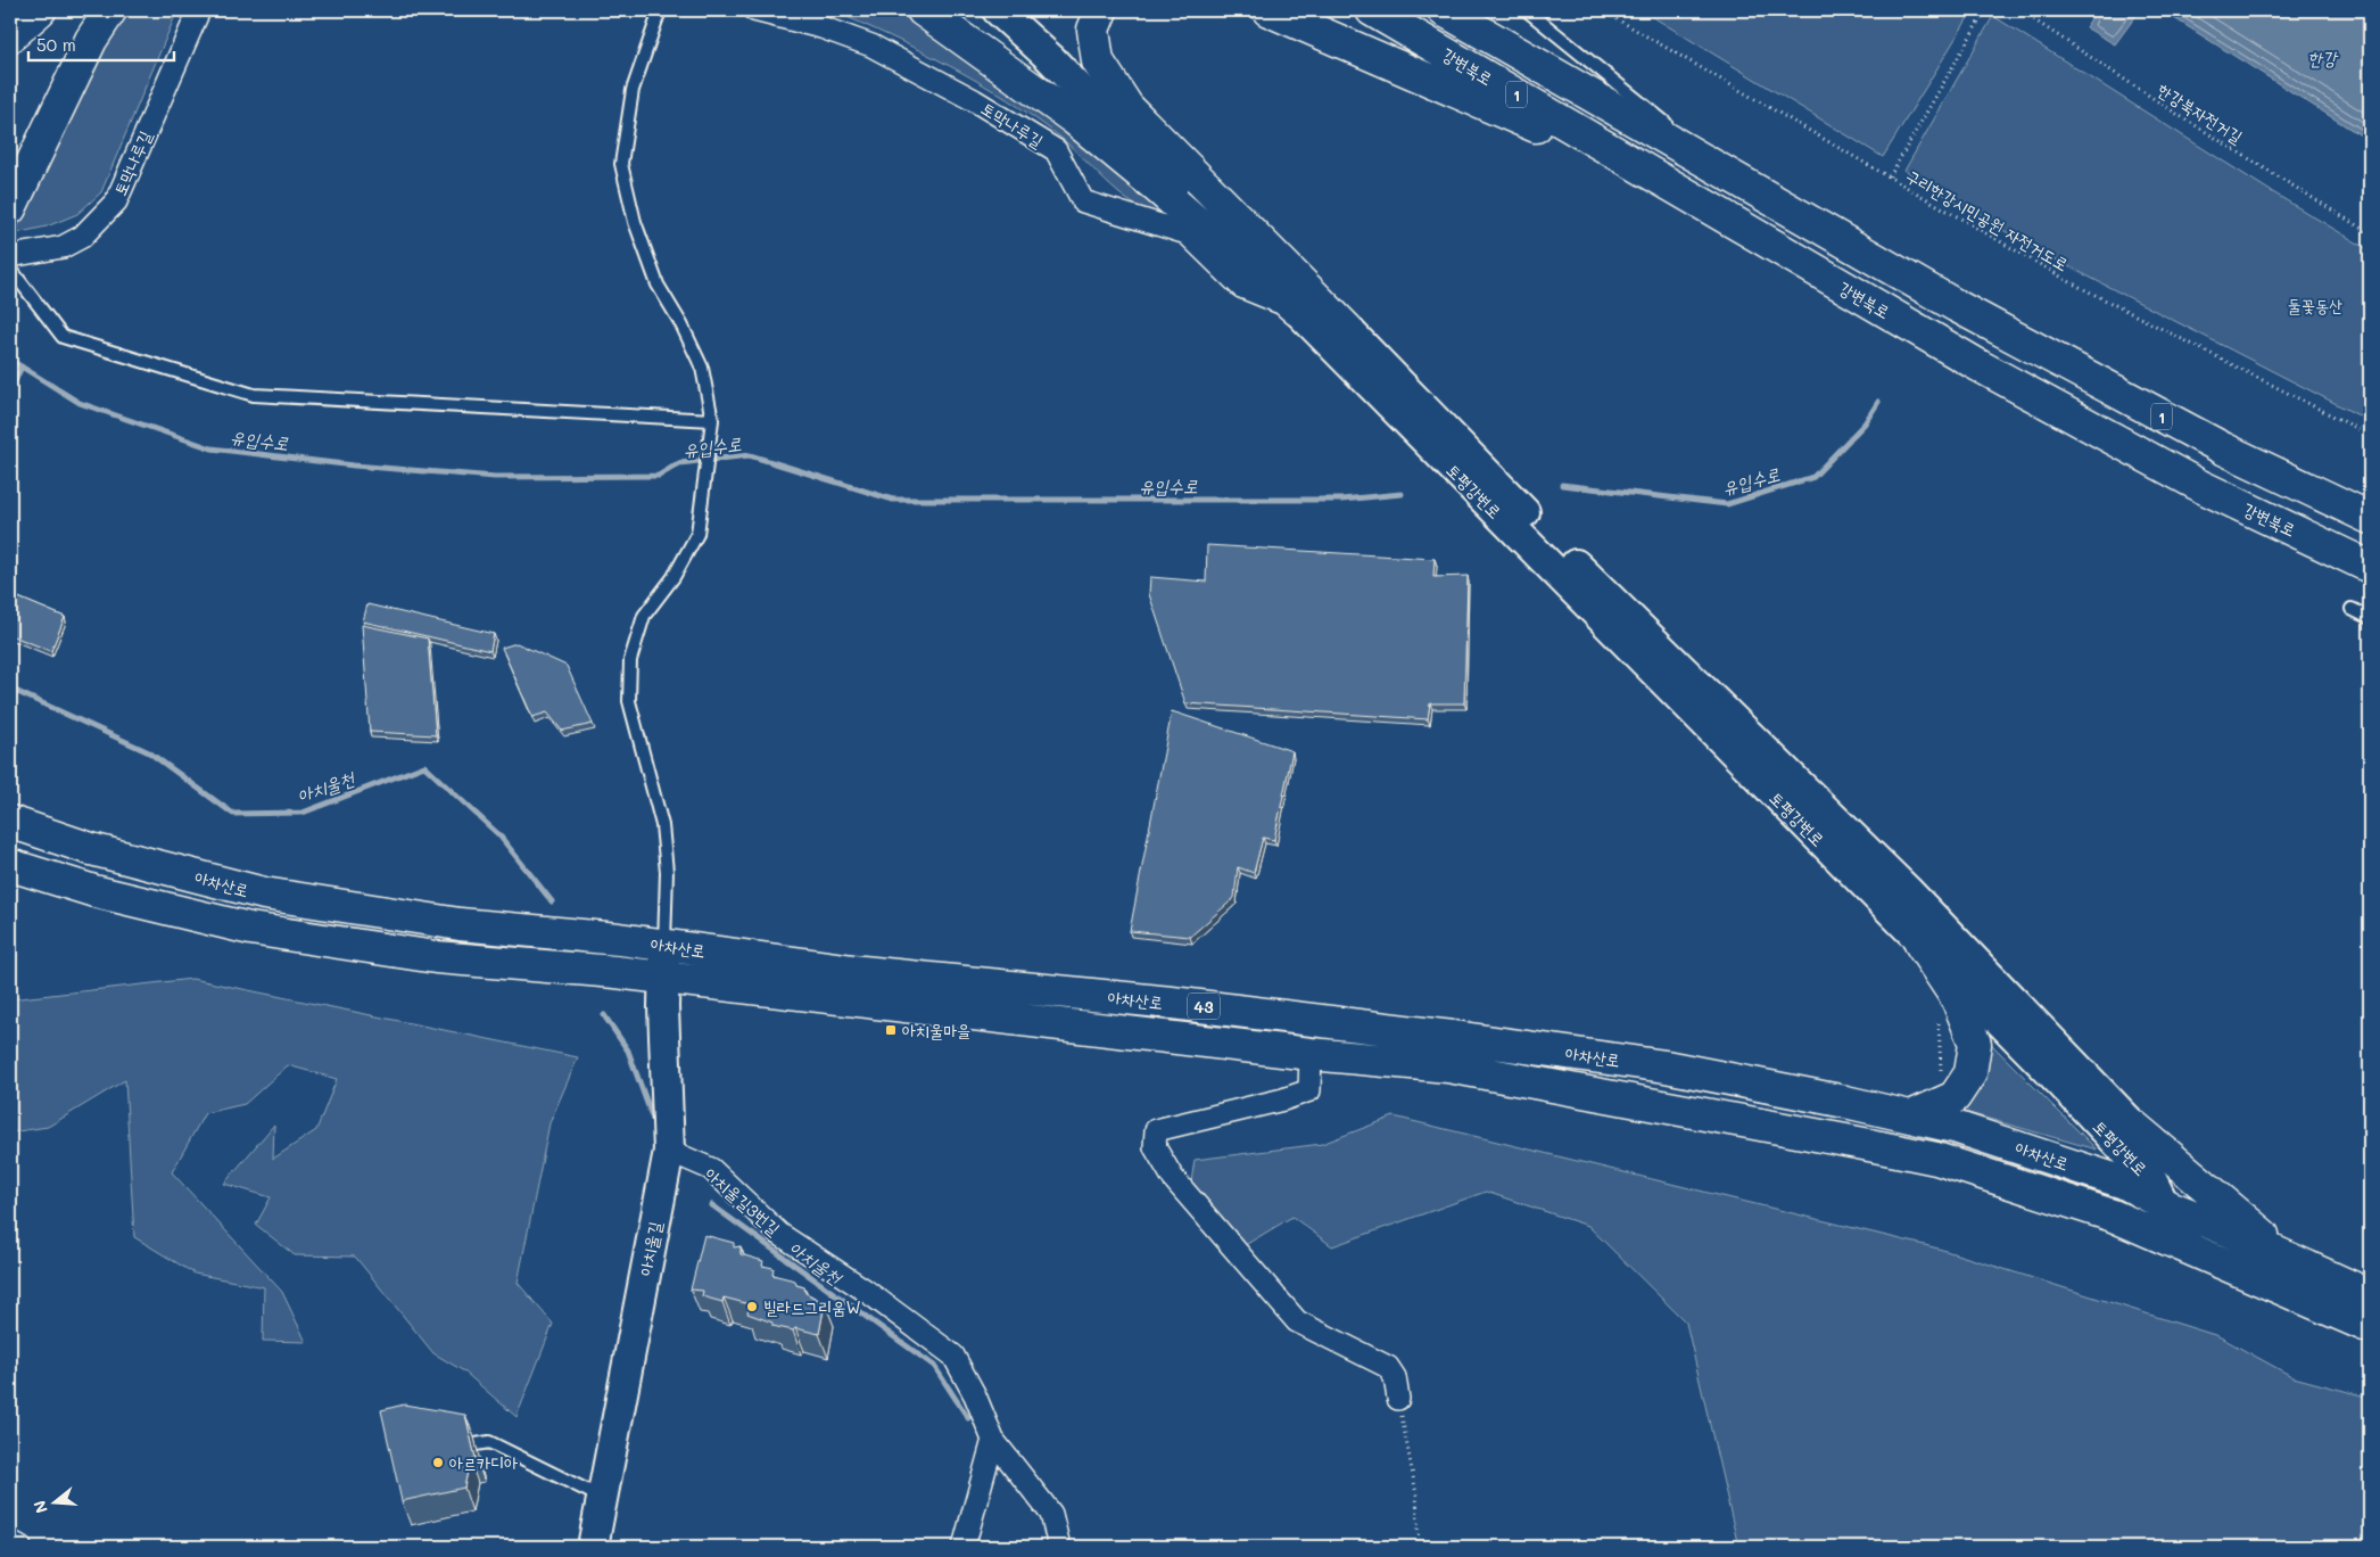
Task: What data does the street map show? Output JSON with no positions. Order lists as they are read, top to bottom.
{
  "streets": {
    "main road": [
      "강변북로",
      "1",
      "아차산로",
      "43"
    ],
    "street": [
      "토막나루길",
      "토평강변로",
      "아치울길3번길",
      "아치울길"
    ],
    "path": ["한강북자전거길", "구리한강시민공원 자전거도로"]
  },
  "crossings": [
    ["토막나루길", "토평강변로"],
    ["토평강변로", "아차산로"],
    ["아차산로", "아치울길"],
    ["아치울길3번길", "아치울길"]
  ],
  "water": ["한강", "유입수로", "아치울천"],
  "parks": ["둘꽃동산"],
  "places": {
    "transit": ["아치울마을"],
    "other": ["빌라드그리움W", "아르카디아"]
  },
  "scale_bar": "50 m",
  "north": "left"
}
